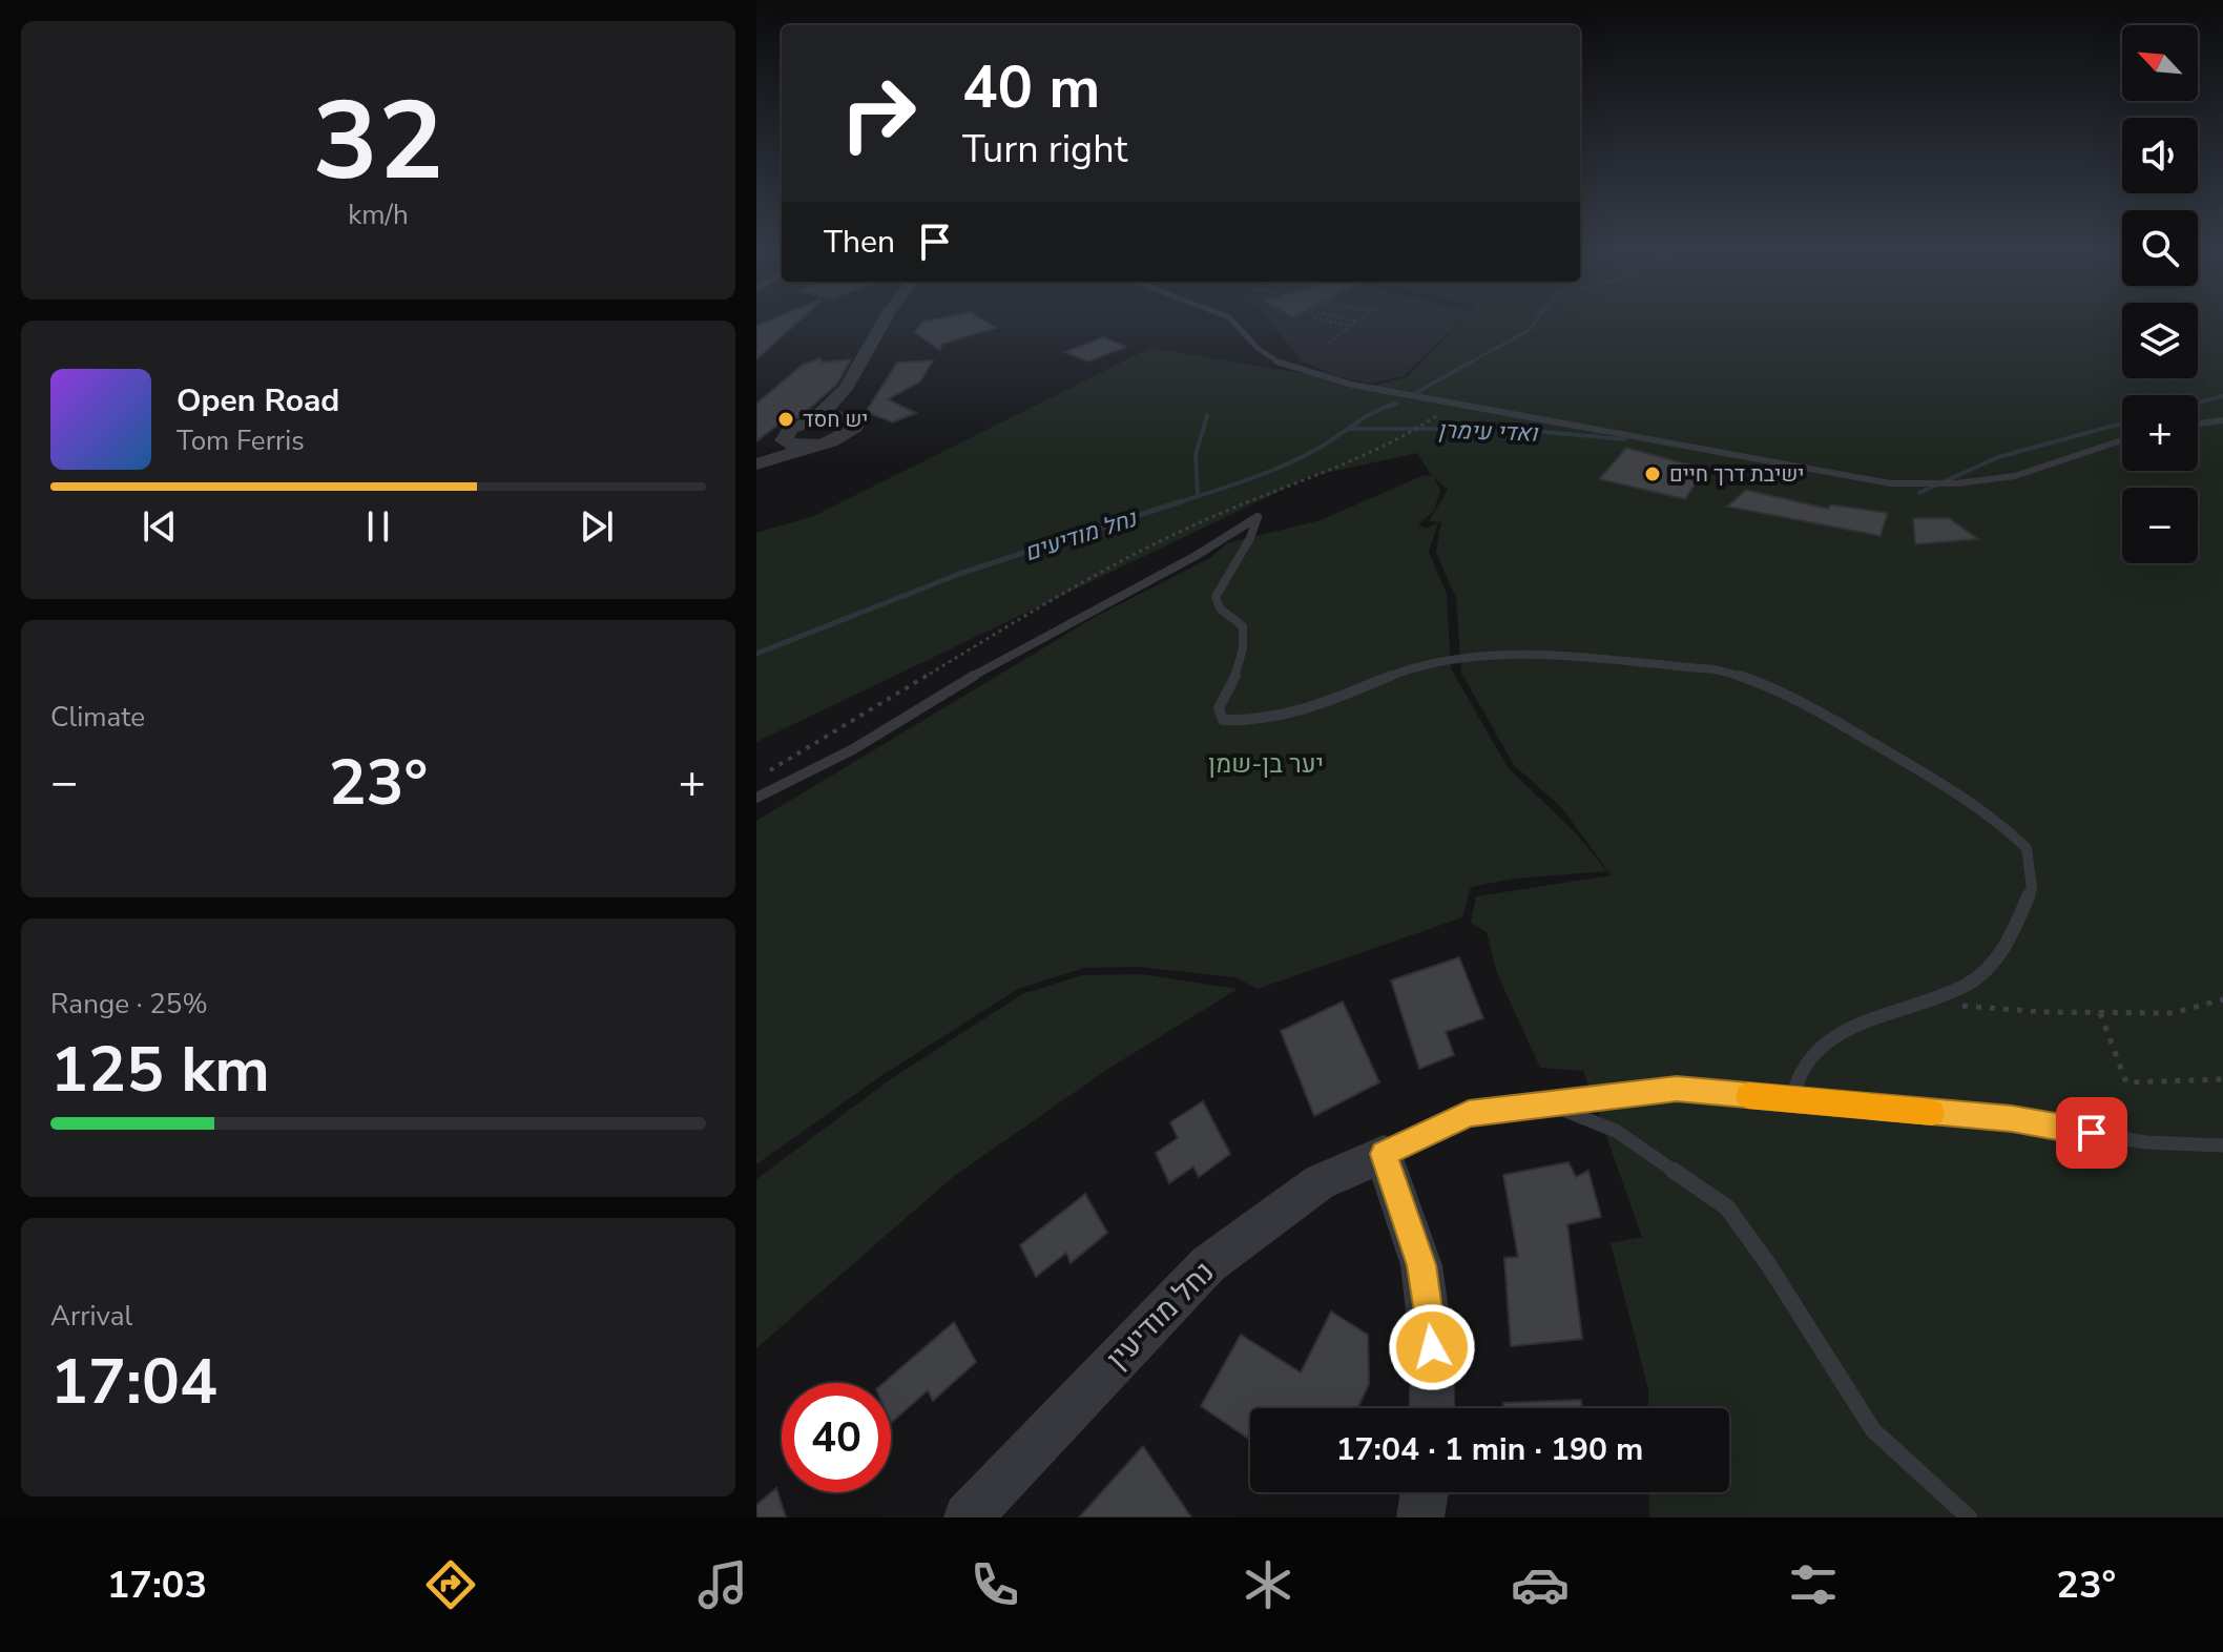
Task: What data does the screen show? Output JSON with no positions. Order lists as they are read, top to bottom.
{
  "streets": {
    "street": ["נחל מודיעין"]
  },
  "water": ["ואדי עימרן", "נחל מודיעים"],
  "parks": ["יער בן-שמן"],
  "places": ["יש חסד", "ישיבת דרך חיים"],
  "north": "top left",
  "page": {
    "tile": [
      ["32", "km/h"],
      "Climate",
      ["Range · 25%", "125 km"],
      ["Arrival", "17:04"]
    ],
    "map_buttons": ["+", "−"],
    "turn": ["40 m", "Turn right"],
    "then": "Then",
    "song": ["Open Road", "Tom Ferris"],
    "heat": ["−", "23°", "+"],
    "limit": "40",
    "trip": "17:04 · 1 min · 190 m",
    "tabs": ["17:03", "23°"]
  }
}
